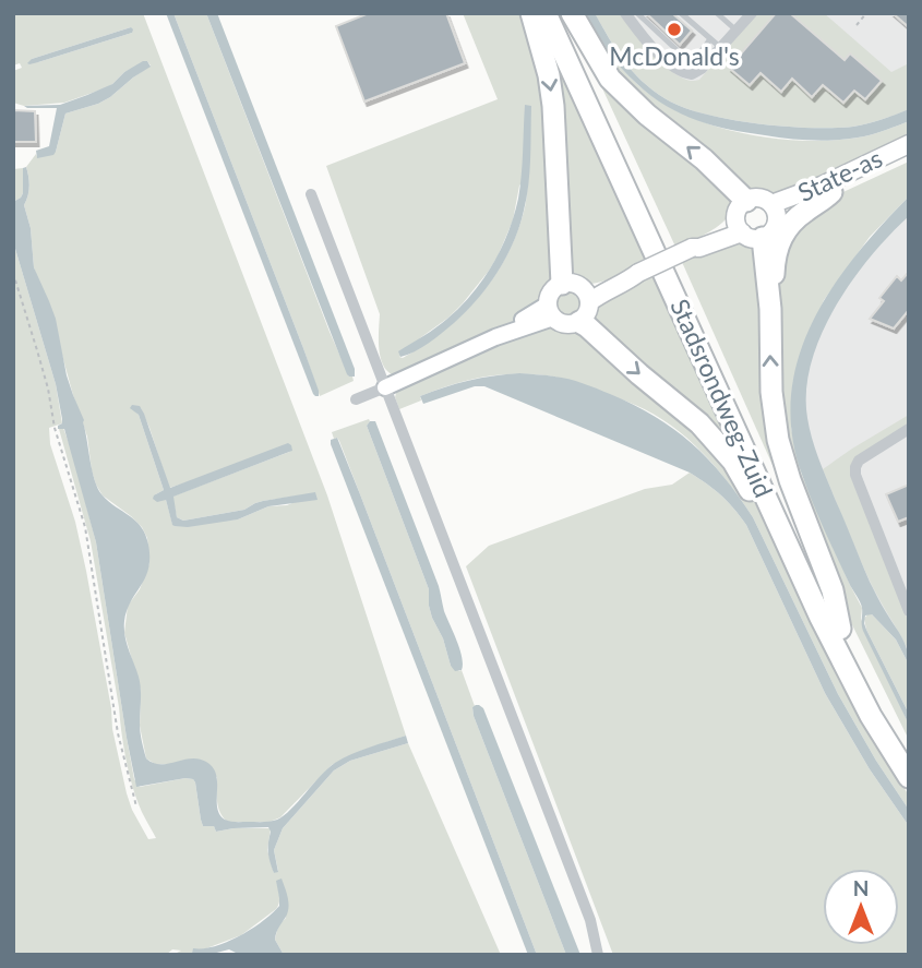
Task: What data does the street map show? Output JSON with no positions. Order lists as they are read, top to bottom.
{
  "streets": {
    "highway": ["Stadsrondweg-Zuid"],
    "main road": ["State-as"]
  },
  "places": ["McDonald's"],
  "north": "top"
}
